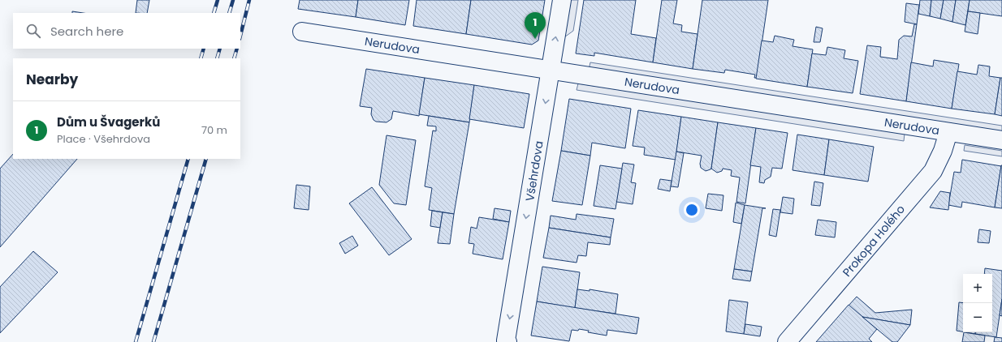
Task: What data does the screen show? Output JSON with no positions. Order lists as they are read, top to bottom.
{
  "streets": {
    "street": ["Nerudova", "Všehrdova", "Prokopa Holého"]
  },
  "crossings": [
    ["Nerudova", "Všehrdova"],
    ["Nerudova", "Prokopa Holého"]
  ],
  "page": {
    "pins": "1",
    "search": "Search here",
    "heading": "Nearby",
    "list": [
      {
        "mark": "1",
        "name": "Dům u Švagerků",
        "note": "Place · Všehrdova",
        "value": "70 m"
      }
    ],
    "map_buttons": ["+", "−"]
  }
}
